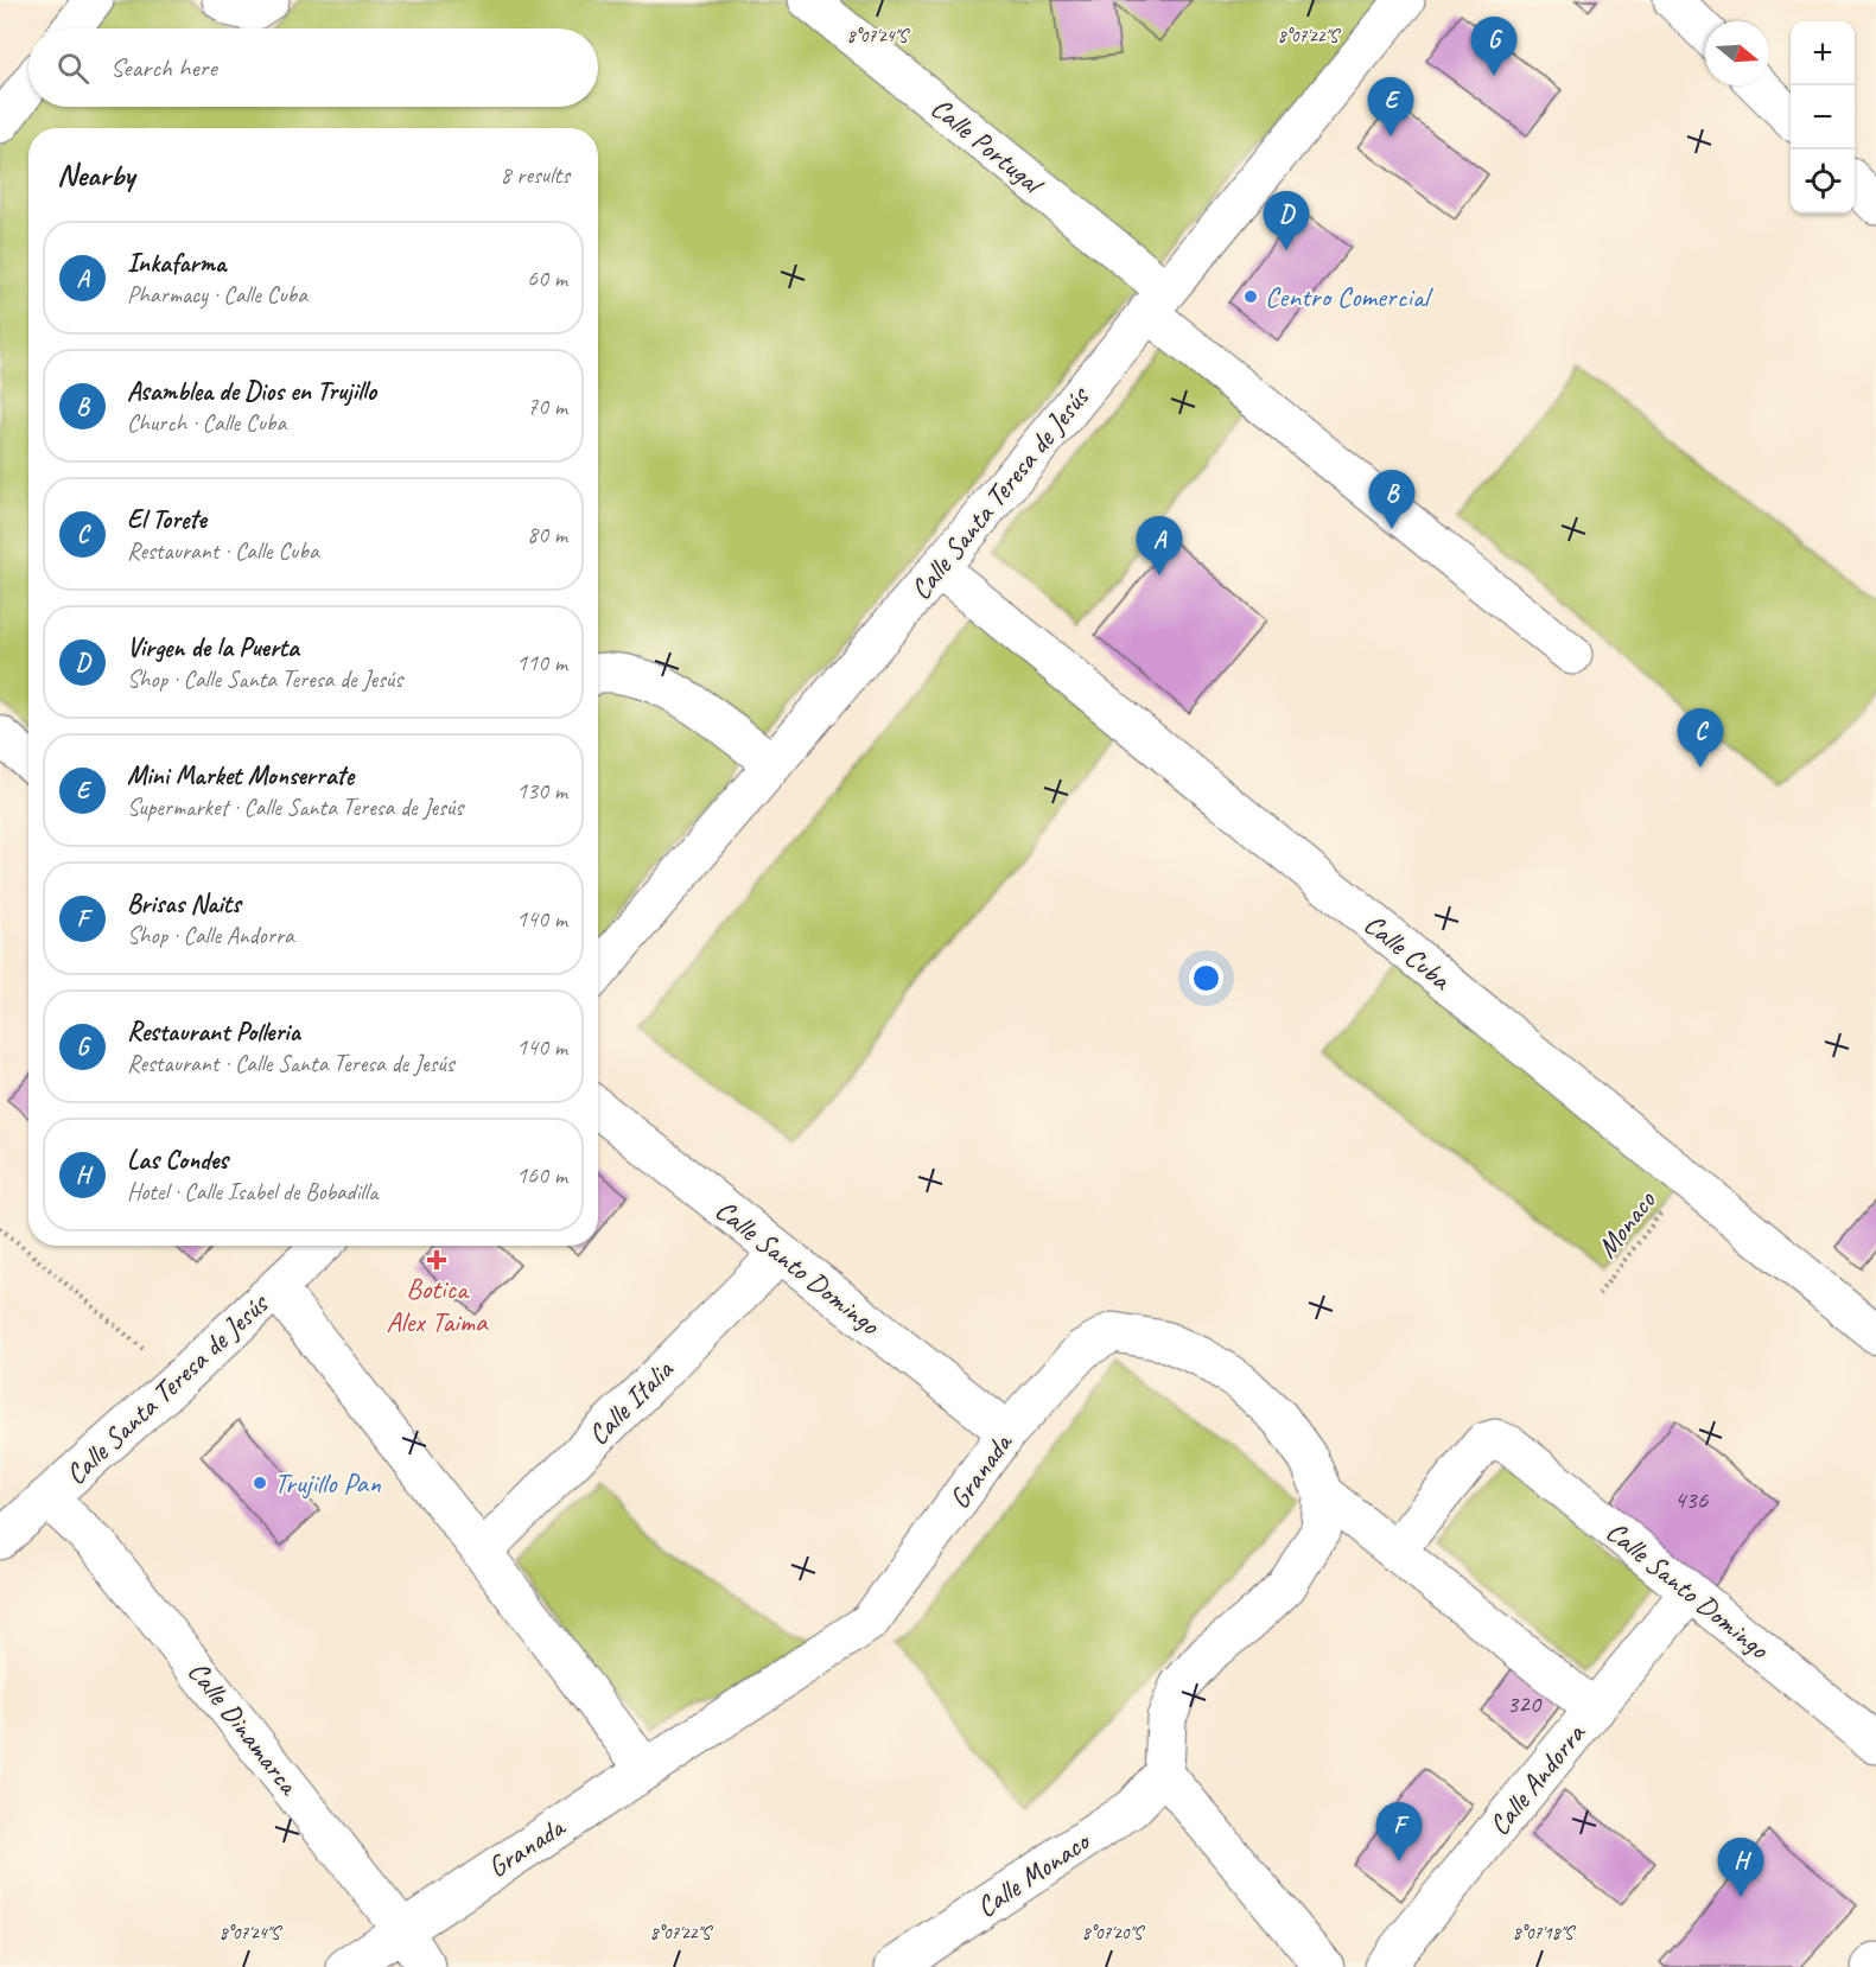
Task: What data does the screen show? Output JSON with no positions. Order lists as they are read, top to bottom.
{
  "streets": {
    "street": [
      "Calle Portugal",
      "Calle Santa Teresa de Jesús",
      "Calle Cuba",
      "Calle Santo Domingo",
      "Calle Italia",
      "Granada",
      "Calle Dinamarca",
      "Calle Andorra",
      "Calle Monaco"
    ],
    "path": ["Monaco"]
  },
  "crossings": [
    ["Calle Portugal", "Calle Santa Teresa de Jesús"],
    ["Calle Santa Teresa de Jesús", "Calle Cuba"],
    ["Calle Santa Teresa de Jesús", "Calle Dinamarca"],
    ["Calle Cuba", "Monaco"],
    ["Calle Santo Domingo", "Calle Italia"],
    ["Calle Santo Domingo", "Granada"],
    ["Calle Santo Domingo", "Calle Andorra"],
    ["Granada", "Calle Dinamarca"],
    ["Granada", "Calle Monaco"]
  ],
  "places": {
    "other": ["Centro Comercial", "Trujillo Pan"],
    "health": ["Botica Alex Taima"]
  },
  "house_numbers": ["436", "320"],
  "north": "right",
  "page": {
    "pins": [
      "G",
      "E",
      "D",
      "B",
      "A",
      "C",
      "F",
      "H"
    ],
    "map_buttons": ["+", "−"],
    "search": "Search here",
    "heading": ["Nearby", "8 results"],
    "list": [
      {
        "mark": "A",
        "name": "Inkafarma",
        "note": "Pharmacy · Calle Cuba",
        "value": "60 m"
      },
      {
        "mark": "B",
        "name": "Asamblea de Dios en Trujillo",
        "note": "Church · Calle Cuba",
        "value": "70 m"
      },
      {
        "mark": "C",
        "name": "El Torete",
        "note": "Restaurant · Calle Cuba",
        "value": "80 m"
      },
      {
        "mark": "D",
        "name": "Virgen de la Puerta",
        "note": "Shop · Calle Santa Teresa de Jesús",
        "value": "110 m"
      },
      {
        "mark": "E",
        "name": "Mini Market Monserrate",
        "note": "Supermarket · Calle Santa Teresa de Jesús",
        "value": "130 m"
      },
      {
        "mark": "F",
        "name": "Brisas Naits",
        "note": "Shop · Calle Andorra",
        "value": "140 m"
      },
      {
        "mark": "G",
        "name": "Restaurant Polleria",
        "note": "Restaurant · Calle Santa Teresa de Jesús",
        "value": "140 m"
      },
      {
        "mark": "H",
        "name": "Las Condes",
        "note": "Hotel · Calle Isabel de Bobadilla",
        "value": "160 m"
      }
    ]
  },
  "coordinates": [
    "8°07'24\"S",
    "8°07'22\"S",
    "8°07'20\"S",
    "8°07'18\"S"
  ]
}
